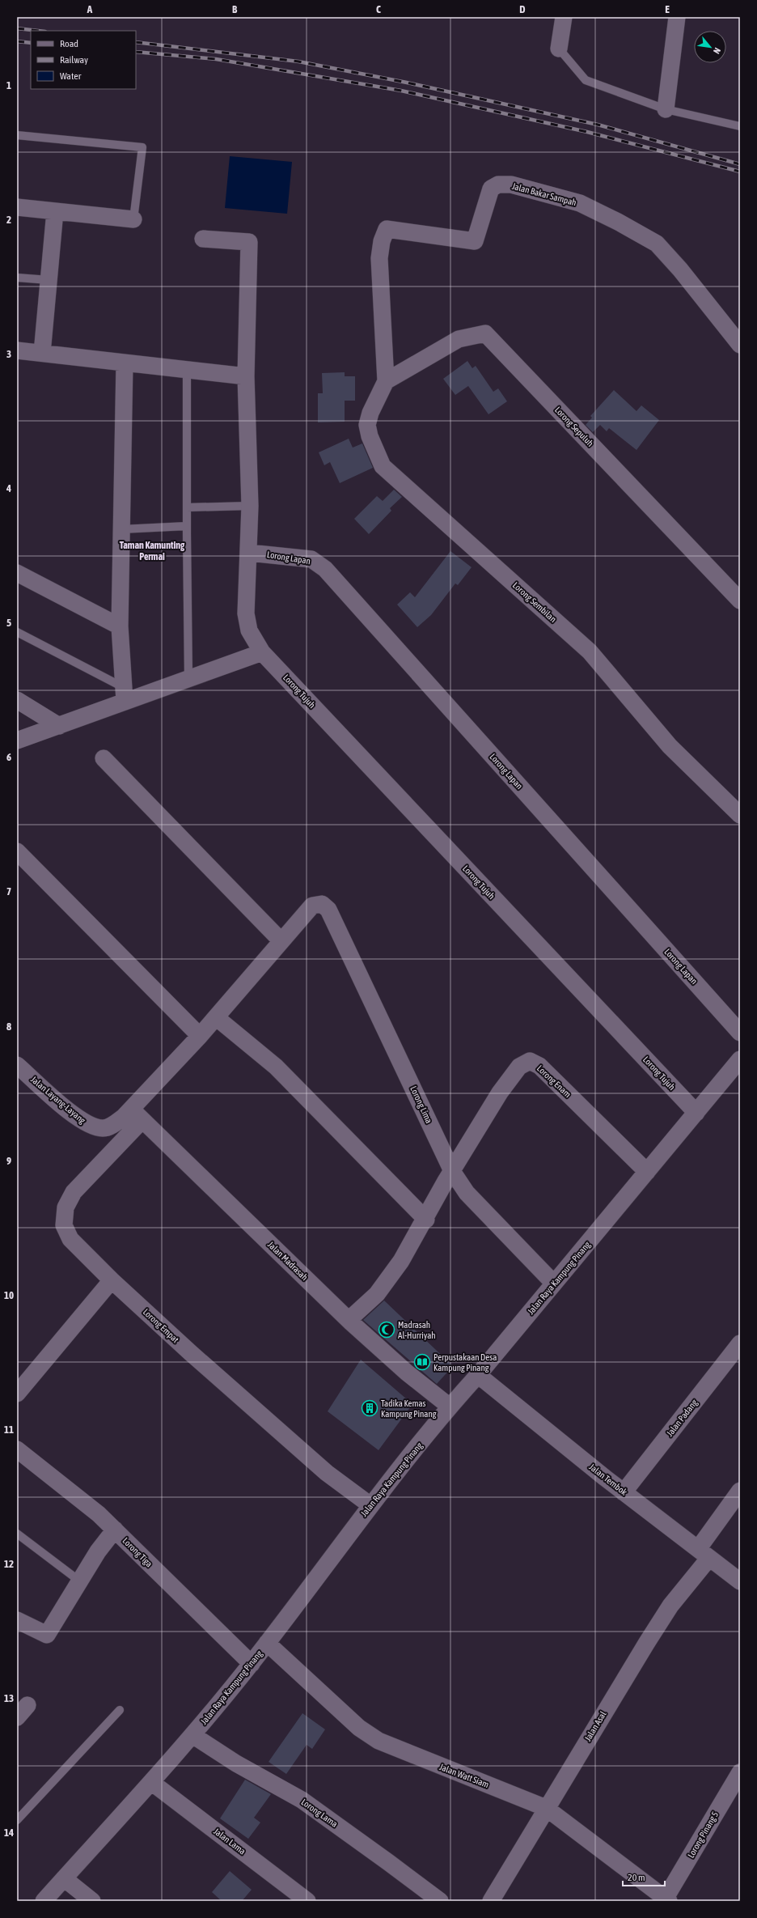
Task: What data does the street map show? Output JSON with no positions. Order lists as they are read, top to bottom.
{
  "streets": {
    "street": [
      "Jalan Bakar Sampah",
      "Lorong Sepuluh",
      "Lorong Lapan",
      "Lorong Sembilan",
      "Lorong Tujuh",
      "Lorong Enam",
      "Jalan Layang-Layang",
      "Lorong Lima",
      "Jalan Madrasah",
      "Jalan Raya Kampung Pinang",
      "Lorong Empat",
      "Jalan Padang",
      "Jalan Tembok",
      "Lorong Tiga",
      "Jalan Asal",
      "Jalan Watt Siam",
      "Lorong Lama",
      "Lorong Pinang 5",
      "Jalan Lama"
    ]
  },
  "crossings": [
    ["Jalan Bakar Sampah", "Lorong Sepuluh"],
    ["Jalan Bakar Sampah", "Lorong Sembilan"],
    ["Lorong Sepuluh", "Lorong Sembilan"],
    ["Lorong Lapan", "Lorong Tujuh"],
    ["Lorong Tujuh", "Jalan Raya Kampung Pinang"],
    ["Lorong Enam", "Lorong Lima"],
    ["Lorong Enam", "Jalan Raya Kampung Pinang"],
    ["Jalan Layang-Layang", "Jalan Madrasah"],
    ["Jalan Layang-Layang", "Lorong Empat"],
    ["Lorong Lima", "Jalan Raya Kampung Pinang"],
    ["Jalan Madrasah", "Jalan Raya Kampung Pinang"],
    ["Jalan Madrasah", "Lorong Empat"],
    ["Jalan Raya Kampung Pinang", "Lorong Empat"],
    ["Jalan Raya Kampung Pinang", "Jalan Tembok"],
    ["Jalan Raya Kampung Pinang", "Lorong Tiga"],
    ["Jalan Raya Kampung Pinang", "Jalan Watt Siam"],
    ["Jalan Raya Kampung Pinang", "Lorong Lama"],
    ["Jalan Raya Kampung Pinang", "Jalan Lama"],
    ["Jalan Padang", "Jalan Tembok"],
    ["Jalan Tembok", "Jalan Asal"],
    ["Jalan Asal", "Jalan Watt Siam"],
    ["Jalan Watt Siam", "Lorong Pinang 5"]
  ],
  "districts": ["Taman Kamunting Permai"],
  "places": {
    "mosque": ["Madrasah Al-Hurriyah"],
    "library": ["Perpustakaan Desa Kampung Pinang"],
    "building": ["Tadika Kemas Kampung Pinang"]
  },
  "legend": ["Road", "Railway", "Water"],
  "scale_bar": "20 m",
  "north": "bottom right",
  "grid": {
    "columns": [
      "A",
      "B",
      "C",
      "D",
      "E"
    ],
    "rows": [
      "1",
      "2",
      "3",
      "4",
      "5",
      "6",
      "7",
      "8",
      "9",
      "10",
      "11",
      "12",
      "13",
      "14"
    ]
  }
}
